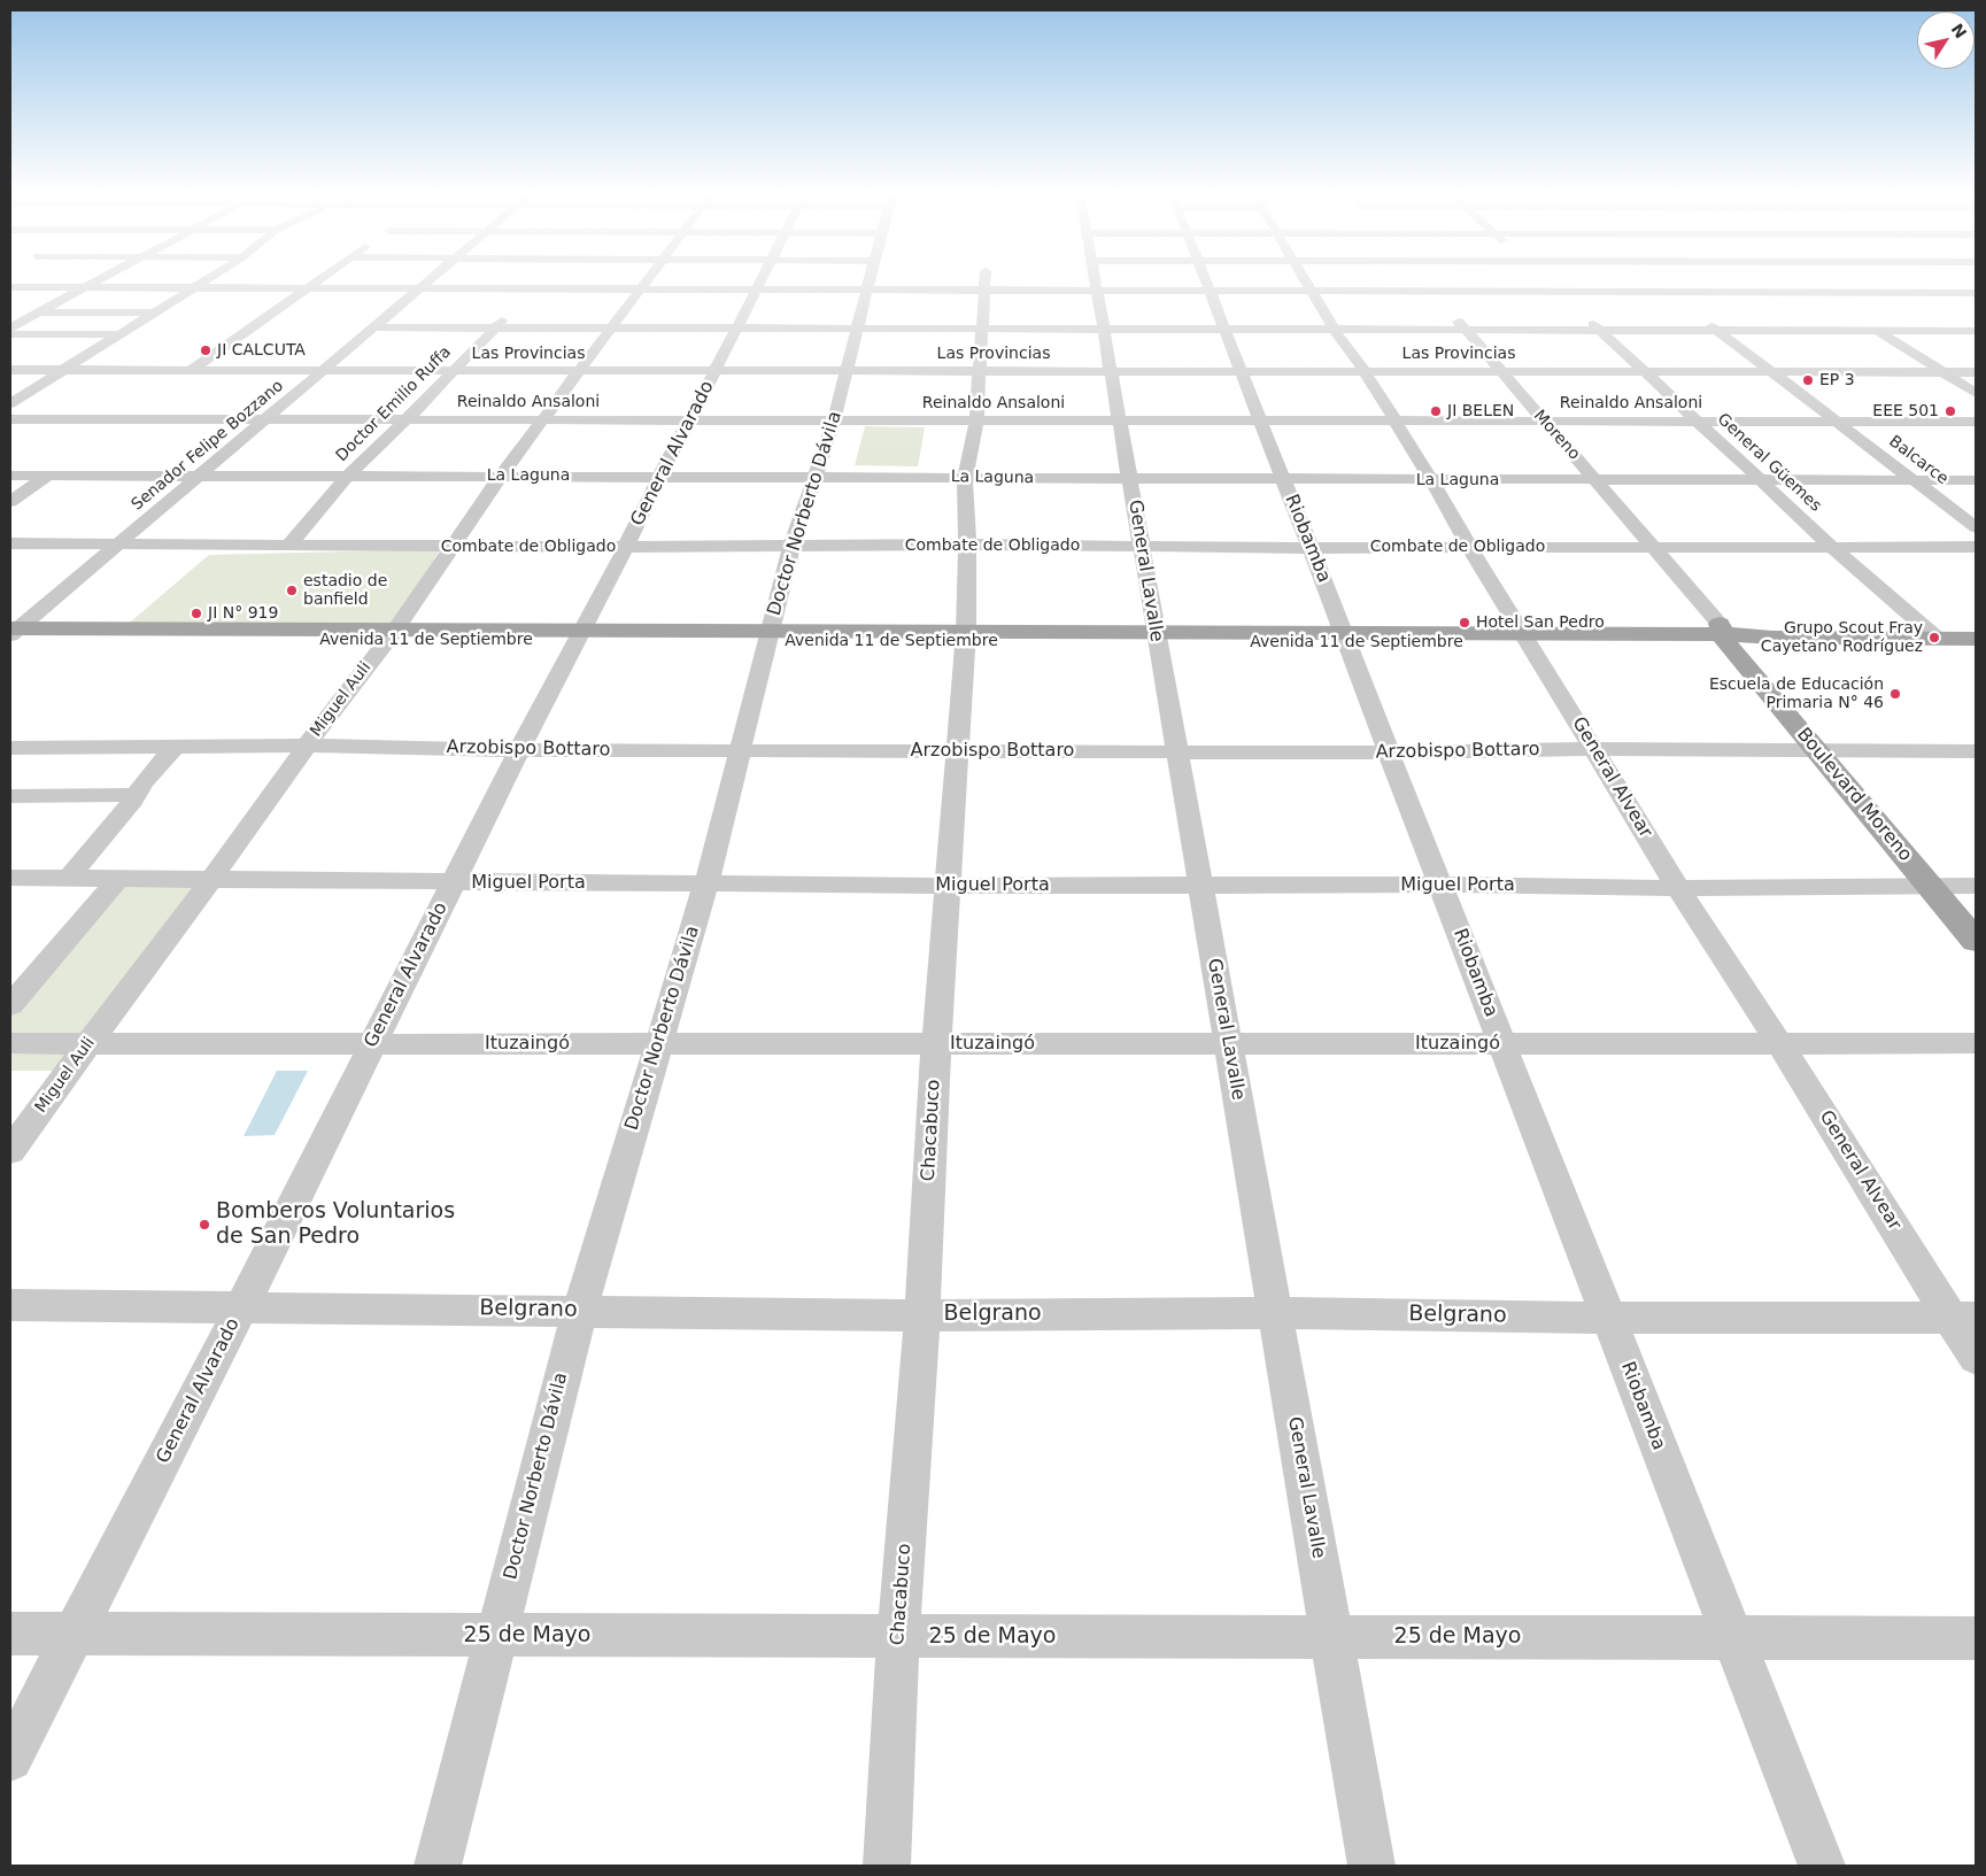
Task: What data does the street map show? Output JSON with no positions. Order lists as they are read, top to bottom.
{
  "streets": {
    "main road": ["Avenida 11 de Septiembre", "Boulevard Moreno"],
    "street": [
      "Las Provincias",
      "Reinaldo Ansaloni",
      "Doctor Emilio Ruffa",
      "Moreno",
      "Senador Felipe Bozzano",
      "General Alvarado",
      "Balcarce",
      "General Güemes",
      "La Laguna",
      "Doctor Norberto Dávila",
      "Riobamba",
      "Combate de Obligado",
      "General Lavalle",
      "Miguel Auli",
      "Arzobispo Bottaro",
      "General Alvear",
      "Miguel Porta",
      "Ituzaingó",
      "Chacabuco",
      "Belgrano",
      "25 de Mayo"
    ]
  },
  "crossings": [
    ["Las Provincias", "Doctor Emilio Ruffa"],
    ["Las Provincias", "Moreno"],
    ["Las Provincias", "Senador Felipe Bozzano"],
    ["Las Provincias", "General Alvarado"],
    ["Las Provincias", "Balcarce"],
    ["Las Provincias", "General Güemes"],
    ["Las Provincias", "Doctor Norberto Dávila"],
    ["Las Provincias", "Riobamba"],
    ["Las Provincias", "General Lavalle"],
    ["Las Provincias", "Miguel Auli"],
    ["Las Provincias", "General Alvear"],
    ["Las Provincias", "Chacabuco"],
    ["Reinaldo Ansaloni", "Doctor Emilio Ruffa"],
    ["Reinaldo Ansaloni", "Moreno"],
    ["Reinaldo Ansaloni", "Senador Felipe Bozzano"],
    ["Reinaldo Ansaloni", "General Alvarado"],
    ["Reinaldo Ansaloni", "Balcarce"],
    ["Reinaldo Ansaloni", "General Güemes"],
    ["Reinaldo Ansaloni", "Doctor Norberto Dávila"],
    ["Reinaldo Ansaloni", "Riobamba"],
    ["Reinaldo Ansaloni", "General Lavalle"],
    ["Reinaldo Ansaloni", "Miguel Auli"],
    ["Reinaldo Ansaloni", "General Alvear"],
    ["Reinaldo Ansaloni", "Chacabuco"],
    ["Doctor Emilio Ruffa", "La Laguna"],
    ["Doctor Emilio Ruffa", "Combate de Obligado"],
    ["Moreno", "La Laguna"],
    ["Moreno", "Combate de Obligado"],
    ["Moreno", "Avenida 11 de Septiembre"],
    ["Moreno", "Boulevard Moreno"],
    ["Senador Felipe Bozzano", "La Laguna"],
    ["Senador Felipe Bozzano", "Combate de Obligado"],
    ["Senador Felipe Bozzano", "Avenida 11 de Septiembre"],
    ["General Alvarado", "La Laguna"],
    ["General Alvarado", "Combate de Obligado"],
    ["General Alvarado", "Avenida 11 de Septiembre"],
    ["General Alvarado", "Arzobispo Bottaro"],
    ["General Alvarado", "Miguel Porta"],
    ["General Alvarado", "Ituzaingó"],
    ["General Alvarado", "Belgrano"],
    ["General Alvarado", "25 de Mayo"],
    ["Balcarce", "La Laguna"],
    ["General Güemes", "La Laguna"],
    ["General Güemes", "Combate de Obligado"],
    ["General Güemes", "Avenida 11 de Septiembre"],
    ["La Laguna", "Doctor Norberto Dávila"],
    ["La Laguna", "Riobamba"],
    ["La Laguna", "General Lavalle"],
    ["La Laguna", "Miguel Auli"],
    ["La Laguna", "General Alvear"],
    ["La Laguna", "Chacabuco"],
    ["Doctor Norberto Dávila", "Combate de Obligado"],
    ["Doctor Norberto Dávila", "Avenida 11 de Septiembre"],
    ["Doctor Norberto Dávila", "Arzobispo Bottaro"],
    ["Doctor Norberto Dávila", "Miguel Porta"],
    ["Doctor Norberto Dávila", "Ituzaingó"],
    ["Doctor Norberto Dávila", "Belgrano"],
    ["Doctor Norberto Dávila", "25 de Mayo"],
    ["Riobamba", "Combate de Obligado"],
    ["Riobamba", "Avenida 11 de Septiembre"],
    ["Riobamba", "Arzobispo Bottaro"],
    ["Riobamba", "Miguel Porta"],
    ["Riobamba", "Ituzaingó"],
    ["Riobamba", "Belgrano"],
    ["Riobamba", "25 de Mayo"],
    ["Combate de Obligado", "General Lavalle"],
    ["Combate de Obligado", "Miguel Auli"],
    ["Combate de Obligado", "General Alvear"],
    ["Combate de Obligado", "Chacabuco"],
    ["General Lavalle", "Avenida 11 de Septiembre"],
    ["General Lavalle", "Arzobispo Bottaro"],
    ["General Lavalle", "Miguel Porta"],
    ["General Lavalle", "Ituzaingó"],
    ["General Lavalle", "Belgrano"],
    ["General Lavalle", "25 de Mayo"],
    ["Avenida 11 de Septiembre", "Miguel Auli"],
    ["Avenida 11 de Septiembre", "General Alvear"],
    ["Avenida 11 de Septiembre", "Boulevard Moreno"],
    ["Avenida 11 de Septiembre", "Chacabuco"],
    ["Miguel Auli", "Arzobispo Bottaro"],
    ["Miguel Auli", "Miguel Porta"],
    ["Miguel Auli", "Ituzaingó"],
    ["Arzobispo Bottaro", "General Alvear"],
    ["Arzobispo Bottaro", "Boulevard Moreno"],
    ["Arzobispo Bottaro", "Chacabuco"],
    ["General Alvear", "Miguel Porta"],
    ["General Alvear", "Ituzaingó"],
    ["General Alvear", "Belgrano"],
    ["Boulevard Moreno", "Miguel Porta"],
    ["Miguel Porta", "Chacabuco"],
    ["Ituzaingó", "Chacabuco"],
    ["Chacabuco", "Belgrano"],
    ["Chacabuco", "25 de Mayo"]
  ],
  "places": [
    "JI CALCUTA",
    "EP 3",
    "JI BELEN",
    "EEE 501",
    "estadio de banfield",
    "JI N° 919",
    "Hotel San Pedro",
    "Grupo Scout Fray Cayetano Rodríguez",
    "Escuela de Educación Primaria N° 46",
    "Bomberos Voluntarios de San Pedro"
  ],
  "north": "top right"
}
